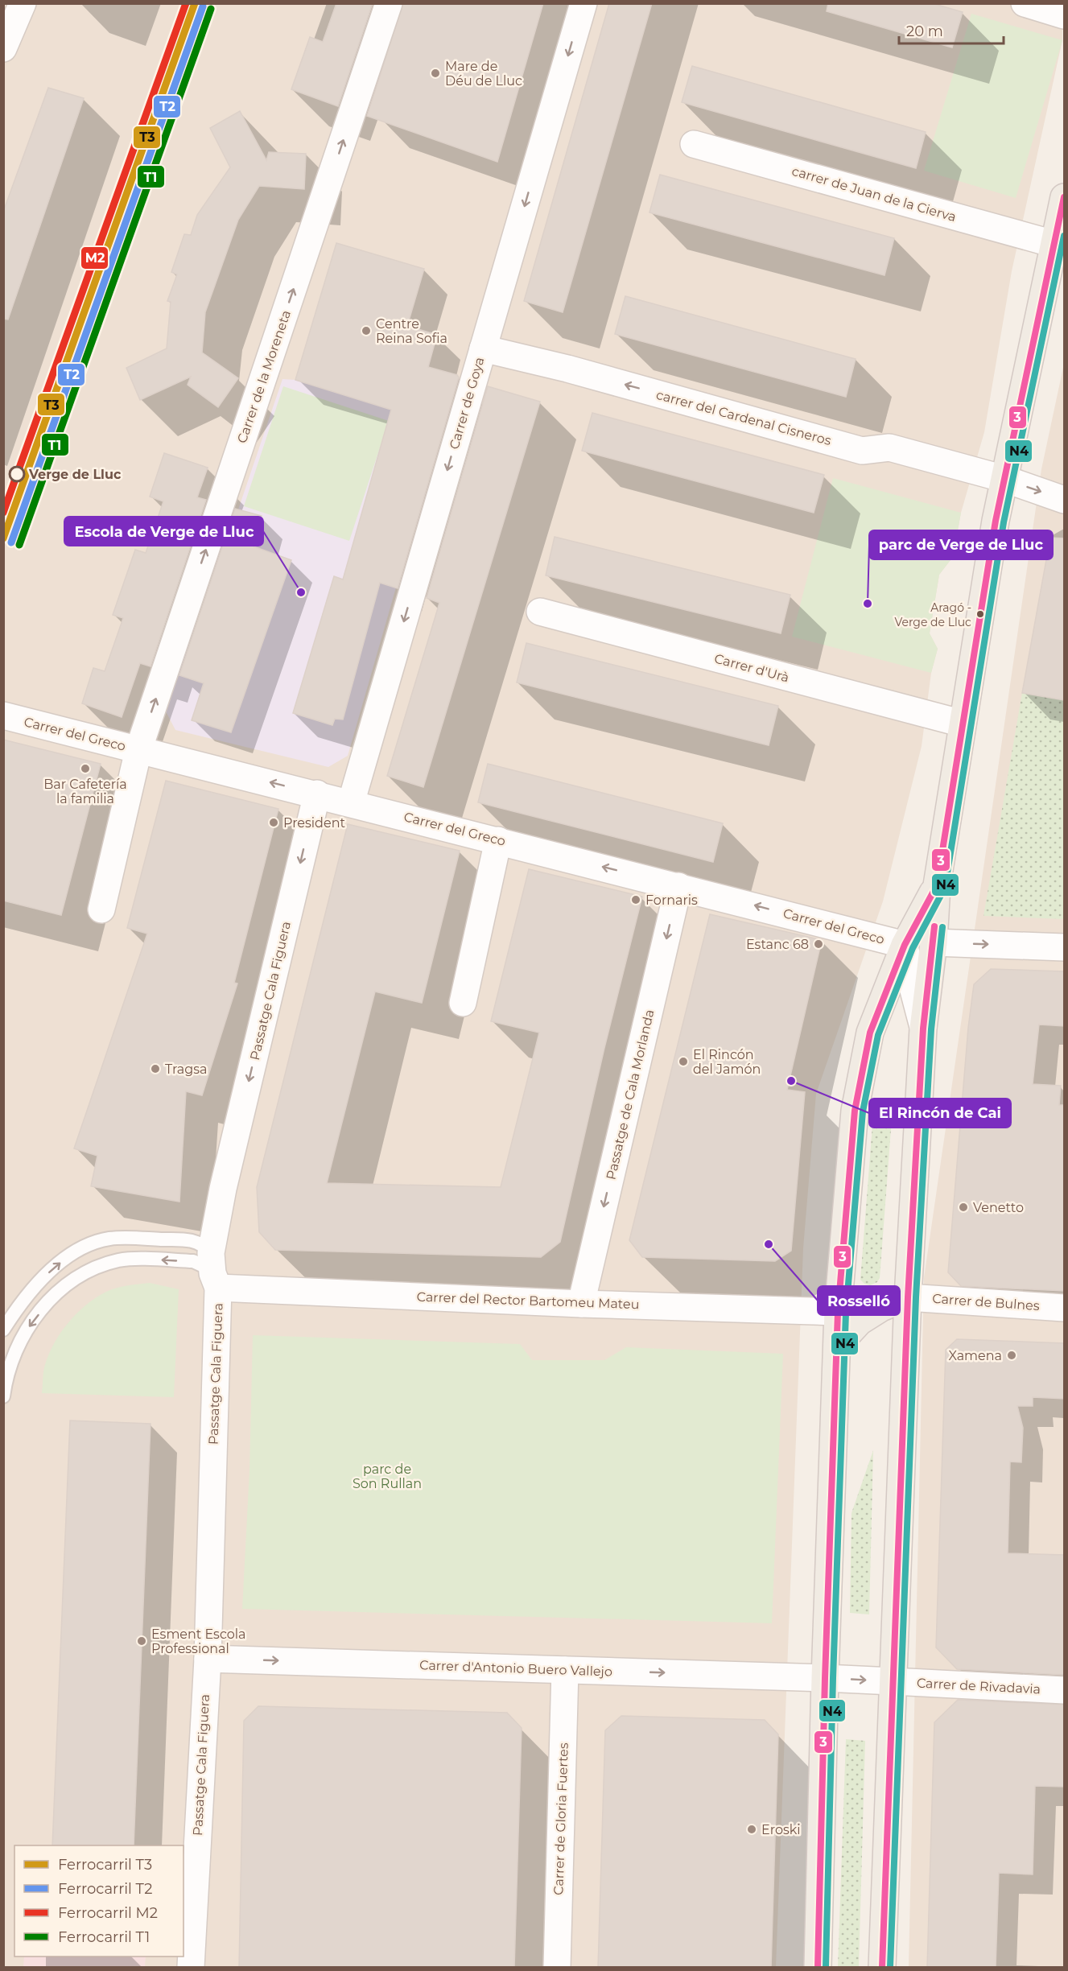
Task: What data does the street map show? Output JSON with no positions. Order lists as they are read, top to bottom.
{
  "streets": {
    "street": [
      "carrer de Juan de la Cierva",
      "Carrer de la Moreneta",
      "Carrer de Goya",
      "carrer del Cardenal Cisneros",
      "Carrer d'Urà",
      "Carrer del Greco",
      "Passatge Cala Figuera",
      "Passatge de Cala Morlanda",
      "Carrer del Rector Bartomeu Mateu",
      "Carrer de Bulnes",
      "Carrer d'Antonio Buero Vallejo",
      "Carrer de Rivadavia",
      "Carrer de Gloria Fuertes"
    ]
  },
  "crossings": [
    ["Carrer de la Moreneta", "Carrer del Greco"],
    ["Carrer de Goya", "carrer del Cardenal Cisneros"],
    ["Carrer de Goya", "Carrer del Greco"],
    ["Carrer del Greco", "Passatge Cala Figuera"],
    ["Carrer del Greco", "Passatge de Cala Morlanda"],
    ["Passatge Cala Figuera", "Carrer del Rector Bartomeu Mateu"],
    ["Passatge Cala Figuera", "Carrer d'Antonio Buero Vallejo"],
    ["Passatge de Cala Morlanda", "Carrer del Rector Bartomeu Mateu"],
    ["Carrer d'Antonio Buero Vallejo", "Carrer de Rivadavia"],
    ["Carrer d'Antonio Buero Vallejo", "Carrer de Gloria Fuertes"]
  ],
  "one_way": [
    "Carrer de la Moreneta",
    "Carrer de Goya",
    "Carrer del Greco",
    "Carrer d'Antonio Buero Vallejo"
  ],
  "parks": ["parc de Son Rullan"],
  "places": [
    "Mare de Déu de Lluc",
    "Centre Reina Sofia",
    "Verge de Lluc",
    "Escola de Verge de Lluc",
    "parc de Verge de Lluc",
    "Aragó - Verge de Lluc",
    "Bar Cafetería la familia",
    "President",
    "Fornaris",
    "Estanc 68",
    "El Rincón del Jamón",
    "Tragsa",
    "El Rincón de Cai",
    "Venetto",
    "Rosselló",
    "Xamena",
    "Esment Escola Professional",
    "Eroski"
  ],
  "lines": [
    "rail line T3",
    "rail line M2",
    "rail line T2",
    "rail line T1",
    "transit line 3",
    "transit line N4"
  ],
  "legend": [
    "Ferrocarril T3",
    "Ferrocarril T2",
    "Ferrocarril M2",
    "Ferrocarril T1"
  ],
  "scale_bar": "20 m"
}
